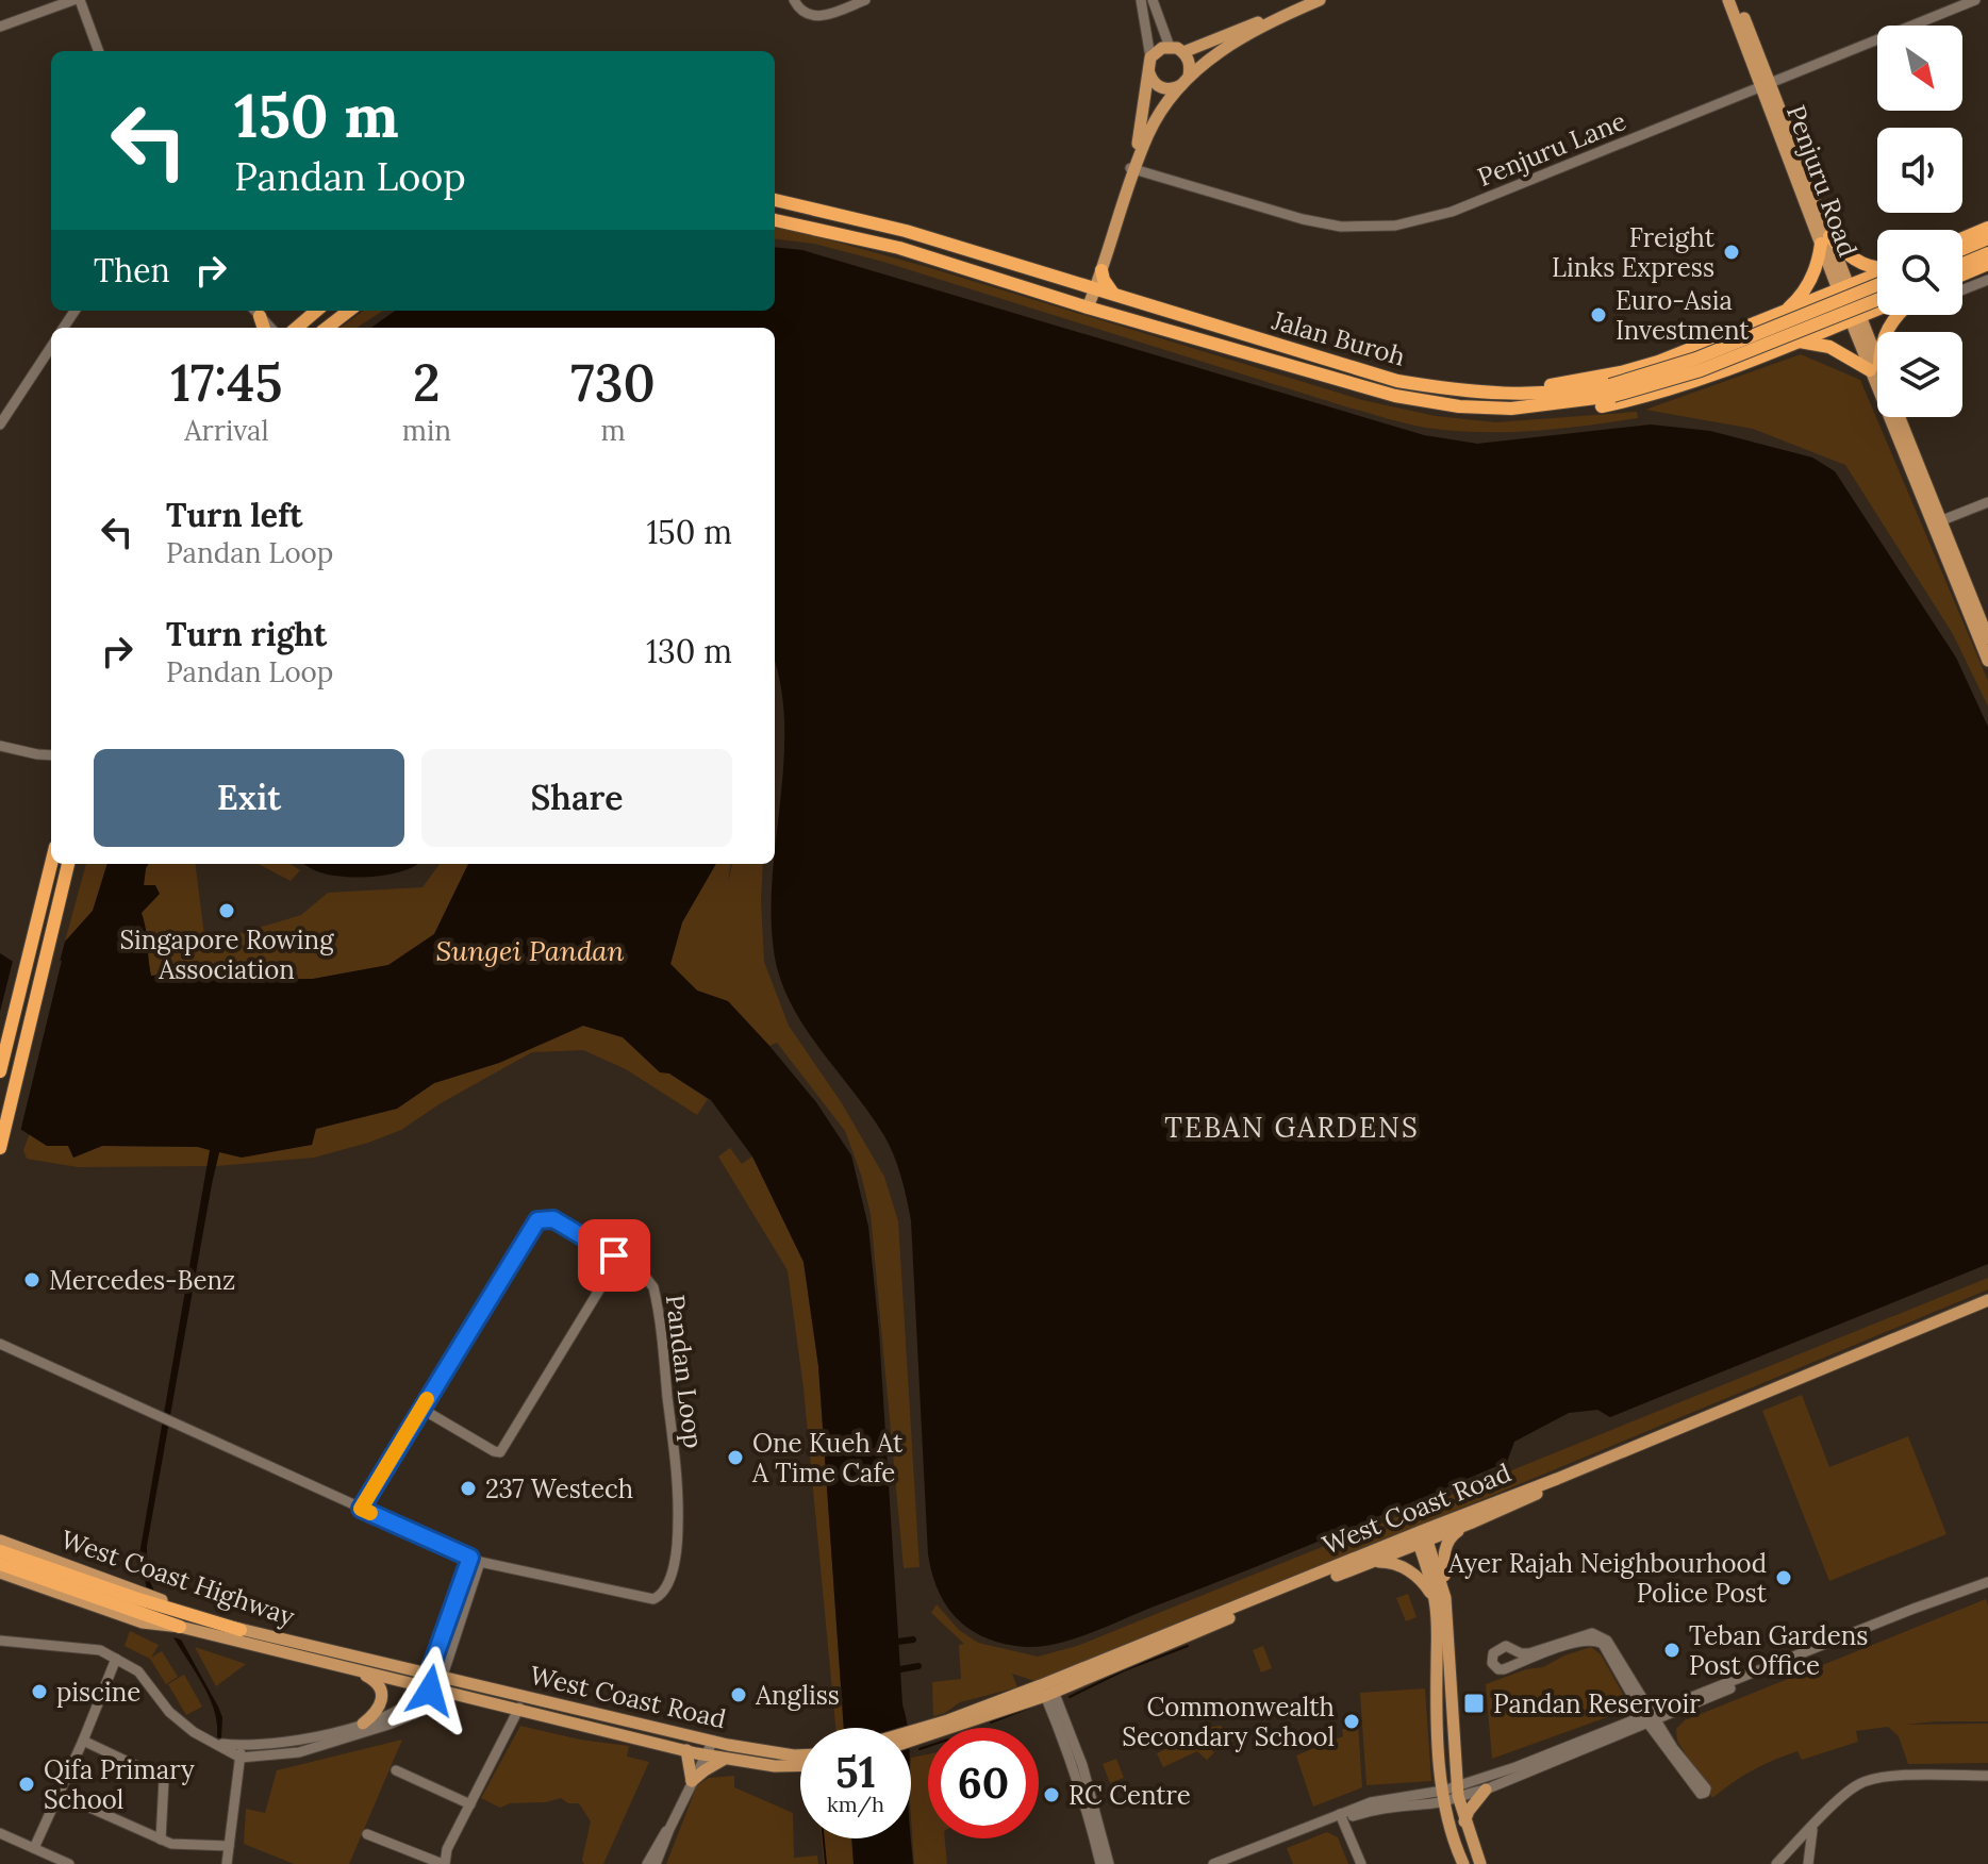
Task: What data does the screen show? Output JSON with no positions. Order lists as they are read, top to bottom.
{
  "streets": {
    "highway": ["Jalan Buroh"],
    "main road": ["Penjuru Road", "West Coast Road", "West Coast Highway"],
    "street": ["Penjuru Lane", "Pandan Loop"]
  },
  "crossings": [
    ["Penjuru Lane", "Penjuru Road"],
    ["West Coast Road", "West Coast Highway"]
  ],
  "districts": ["TEBAN GARDENS"],
  "water": ["Sungei Pandan"],
  "places": {
    "other": [
      "Freight Links Express",
      "Euro-Asia Investment",
      "Singapore Rowing Association",
      "Mercedes-Benz",
      "One Kueh At A Time Cafe",
      "237 Westech",
      "Ayer Rajah Neighbourhood Police Post",
      "Teban Gardens Post Office",
      "piscine",
      "Angliss",
      "Commonwealth Secondary School",
      "Qifa Primary School",
      "RC Centre"
    ],
    "transit": ["Pandan Reservoir"]
  },
  "north": "bottom right",
  "page": {
    "turn": ["150 m", "Pandan Loop"],
    "then": "Then",
    "eta": [
      "17:45",
      "Arrival",
      "2",
      "min",
      "730",
      "m"
    ],
    "list": [
      {
        "name": "Turn left",
        "note": "Pandan Loop",
        "value": "150 m"
      },
      {
        "name": "Turn right",
        "note": "Pandan Loop",
        "value": "130 m"
      }
    ],
    "buttons": ["Exit", "Share"],
    "speed": "51 km/h",
    "limit": "60"
  }
}
